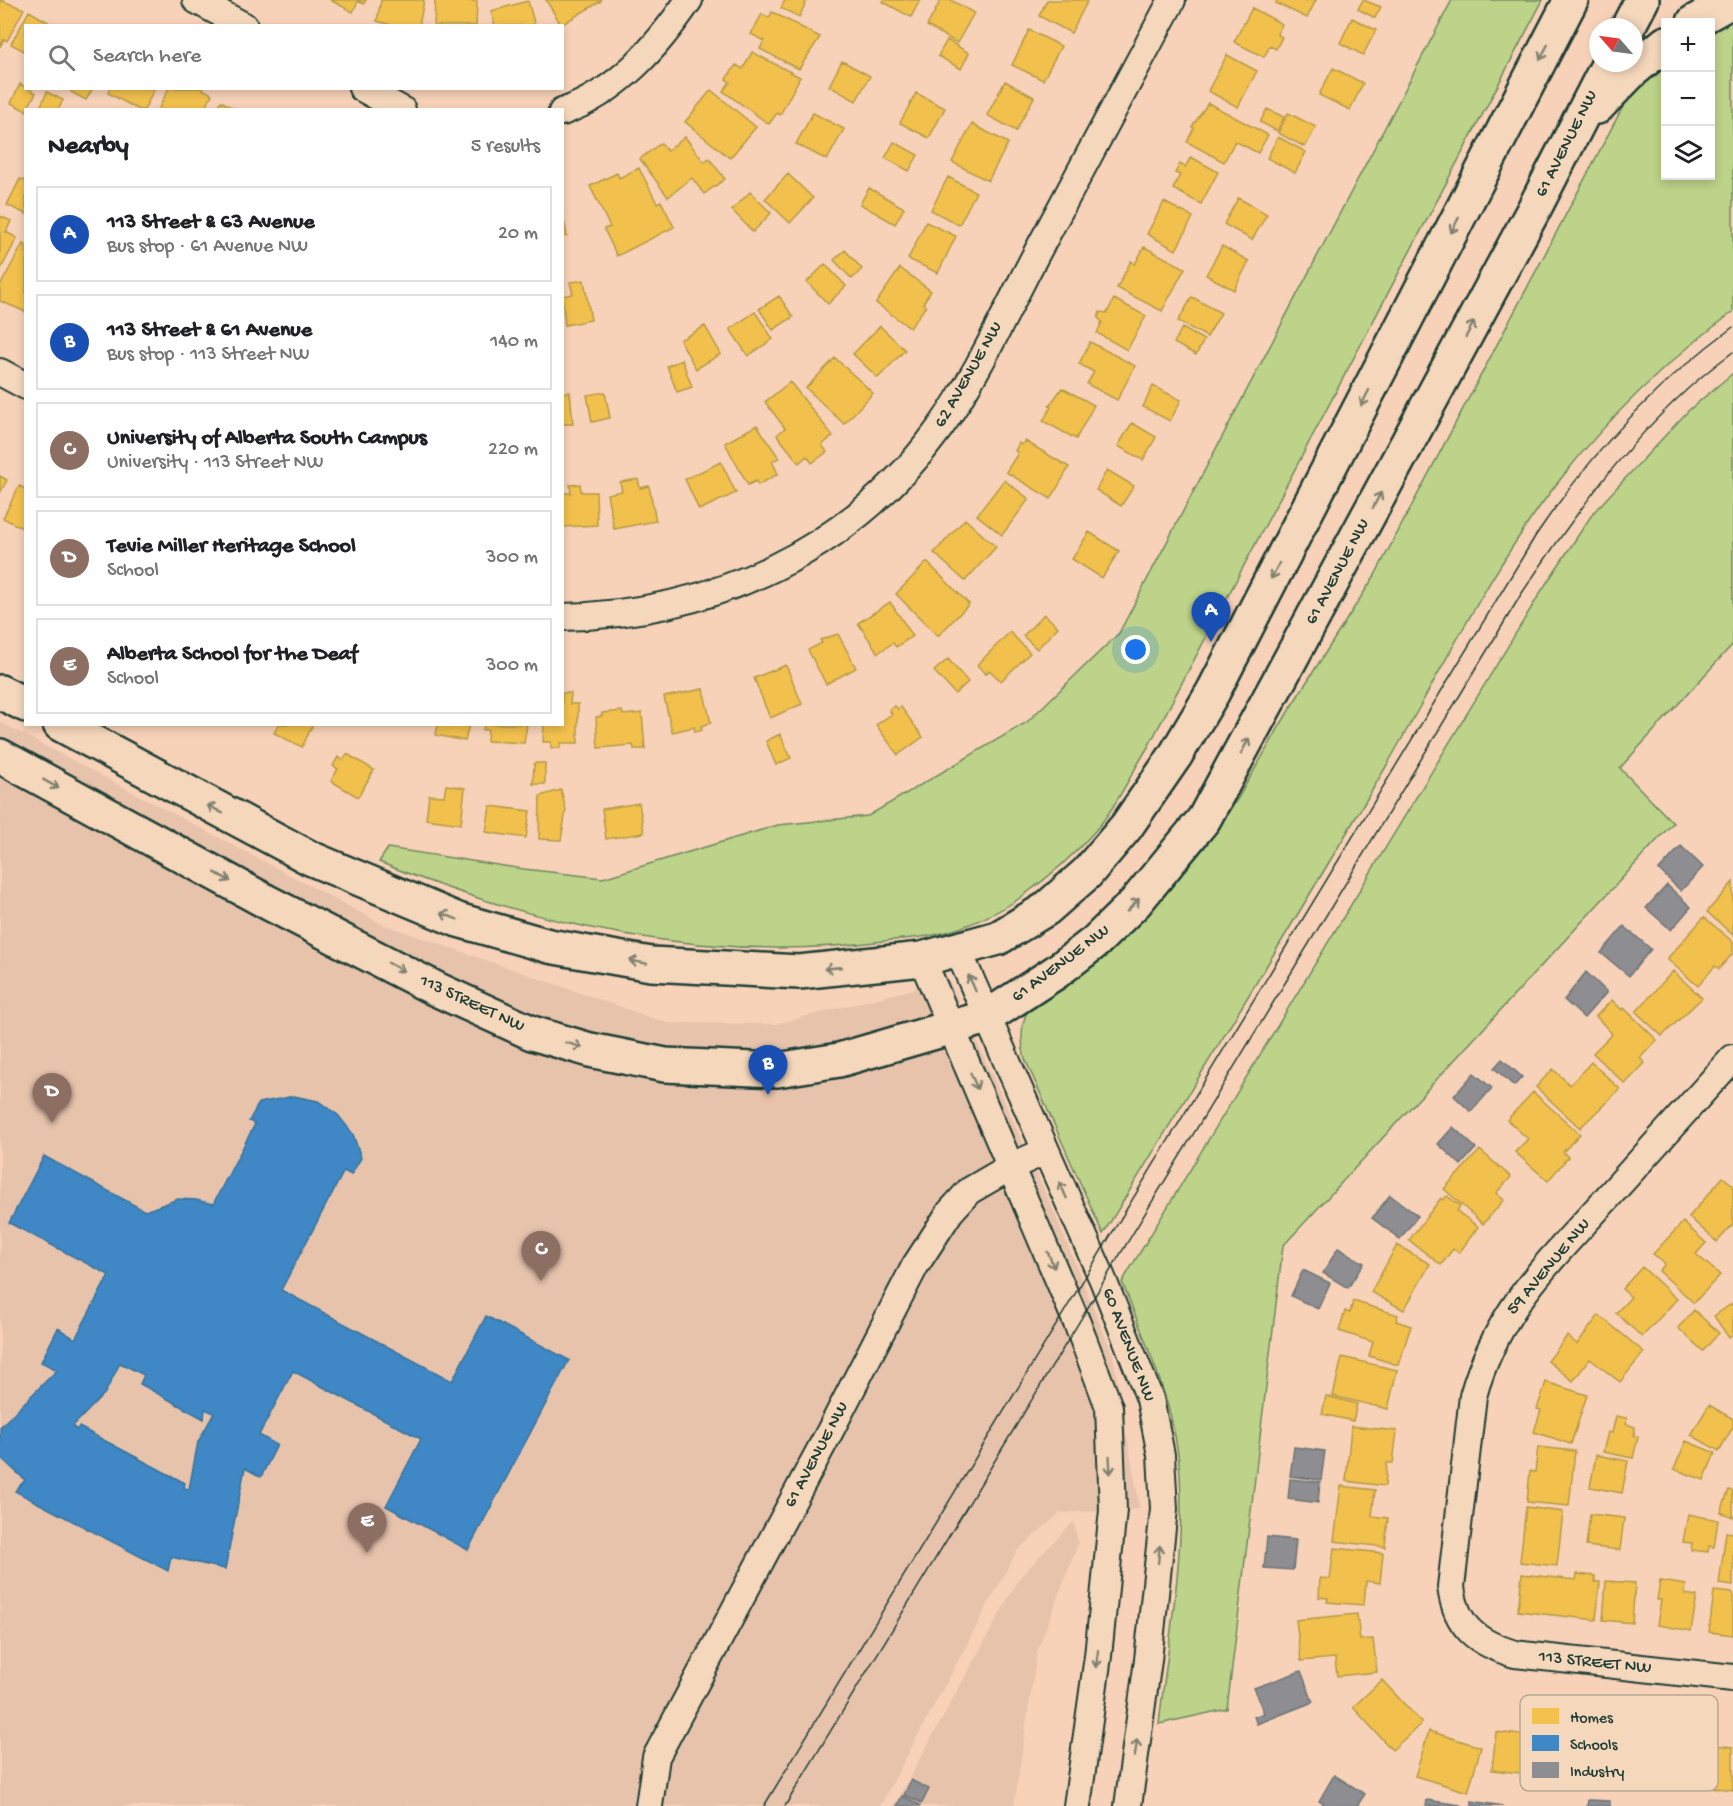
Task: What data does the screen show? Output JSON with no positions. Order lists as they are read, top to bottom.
{
  "streets": {
    "main road": ["61 AVENUE NW", "113 STREET NW"],
    "street": ["62 AVENUE NW", "59 AVENUE NW", "60 AVENUE NW"]
  },
  "crossings": [
    ["61 AVENUE NW", "113 STREET NW"],
    ["61 AVENUE NW", "60 AVENUE NW"],
    ["113 STREET NW", "59 AVENUE NW"],
    ["113 STREET NW", "60 AVENUE NW"]
  ],
  "legend": ["Homes", "Schools", "Industry"],
  "north": "top left",
  "page": {
    "map_buttons": ["+", "−"],
    "search": "Search here",
    "heading": ["Nearby", "5 results"],
    "list": [
      {
        "mark": "A",
        "name": "113 Street & 63 Avenue",
        "note": "Bus stop · 61 Avenue NW",
        "value": "20 m"
      },
      {
        "mark": "B",
        "name": "113 Street & 61 Avenue",
        "note": "Bus stop · 113 Street NW",
        "value": "140 m"
      },
      {
        "mark": "C",
        "name": "University of Alberta South Campus",
        "note": "University · 113 Street NW",
        "value": "220 m"
      },
      {
        "mark": "D",
        "name": "Tevie Miller Heritage School",
        "note": "School",
        "value": "300 m"
      },
      {
        "mark": "E",
        "name": "Alberta School for the Deaf",
        "note": "School",
        "value": "300 m"
      }
    ],
    "pins": [
      "A",
      "B",
      "D",
      "C",
      "E"
    ]
  }
}
